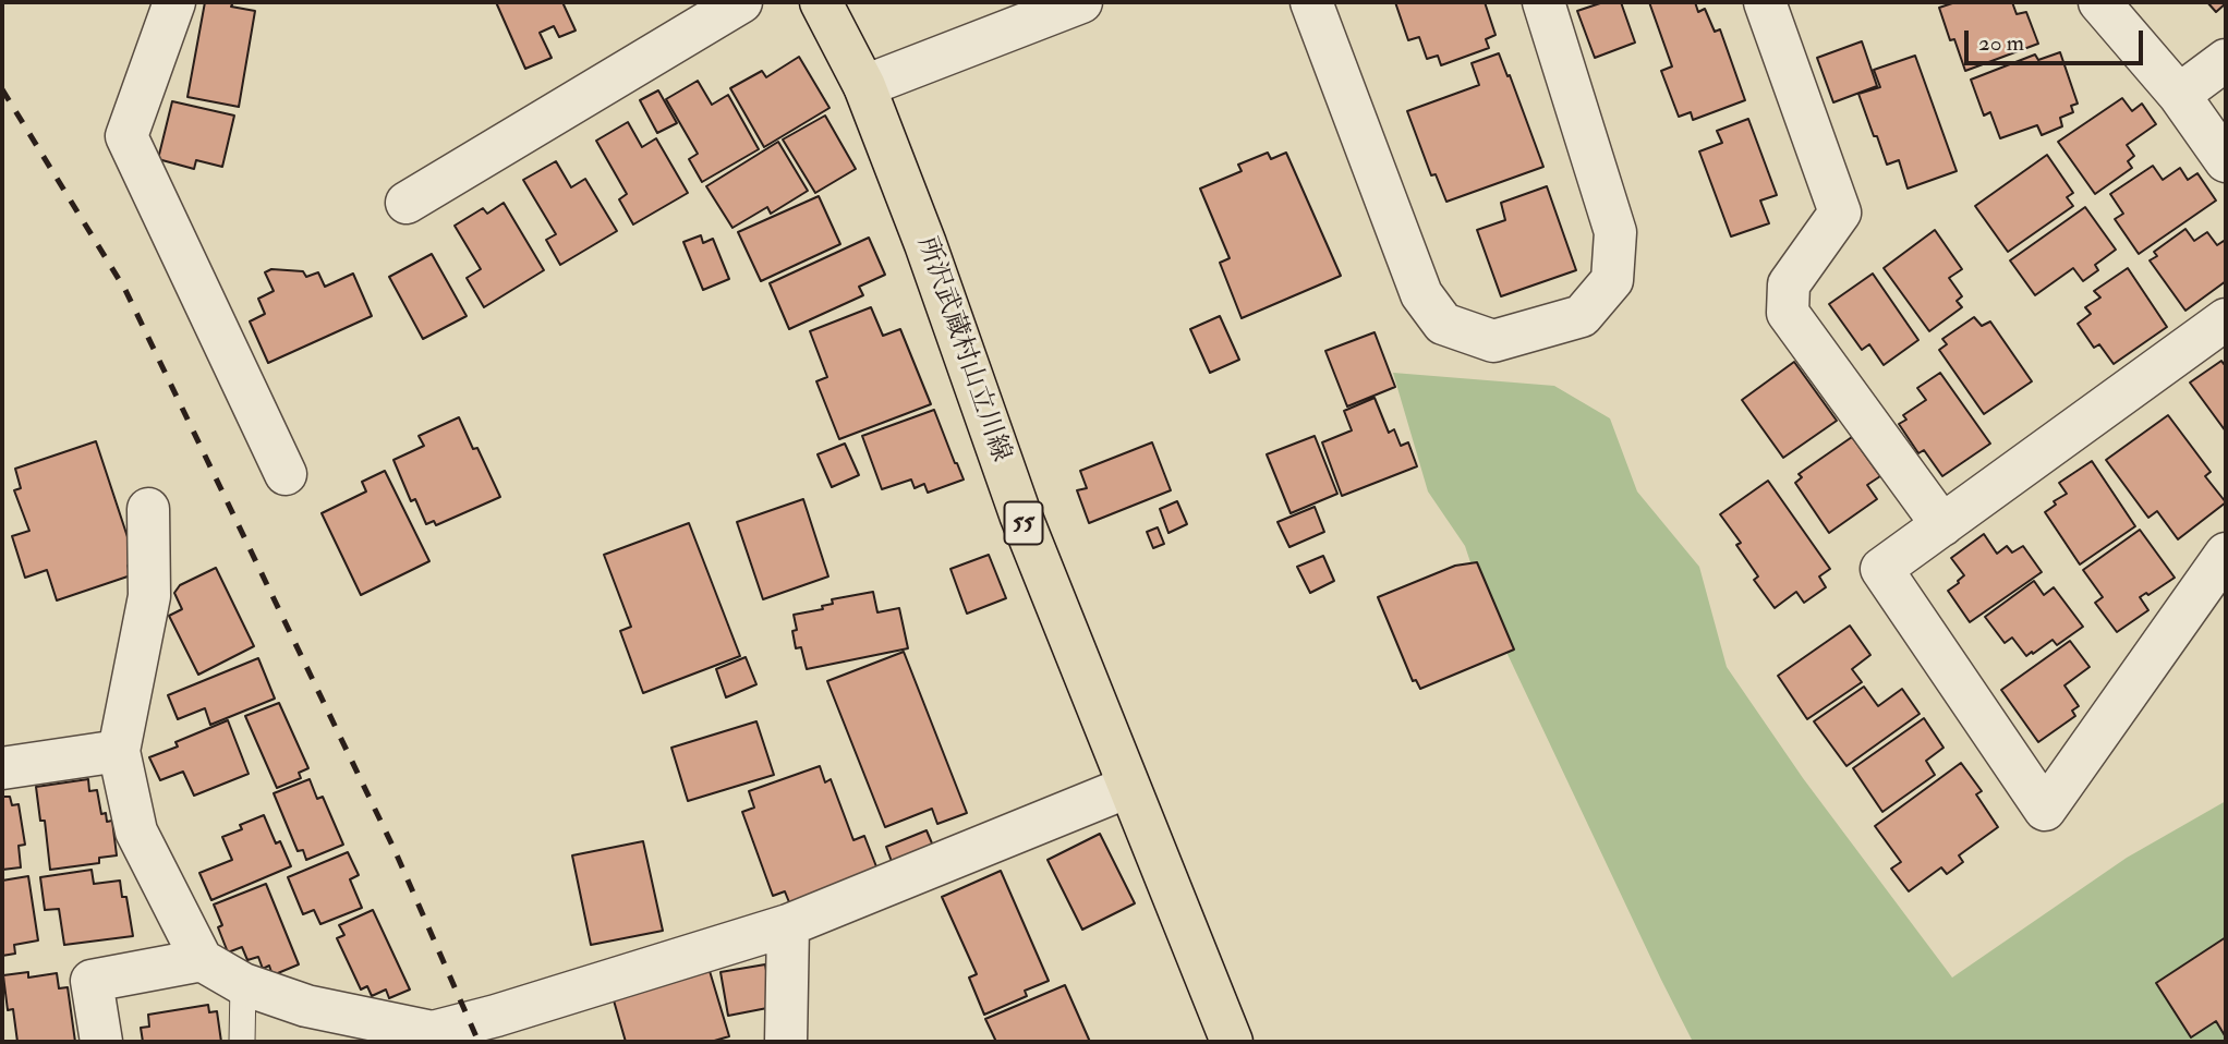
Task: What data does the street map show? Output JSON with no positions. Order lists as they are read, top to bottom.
{
  "streets": {
    "main road": ["所沢武蔵村山立川線", "55"]
  },
  "scale_bar": "20 m"
}
